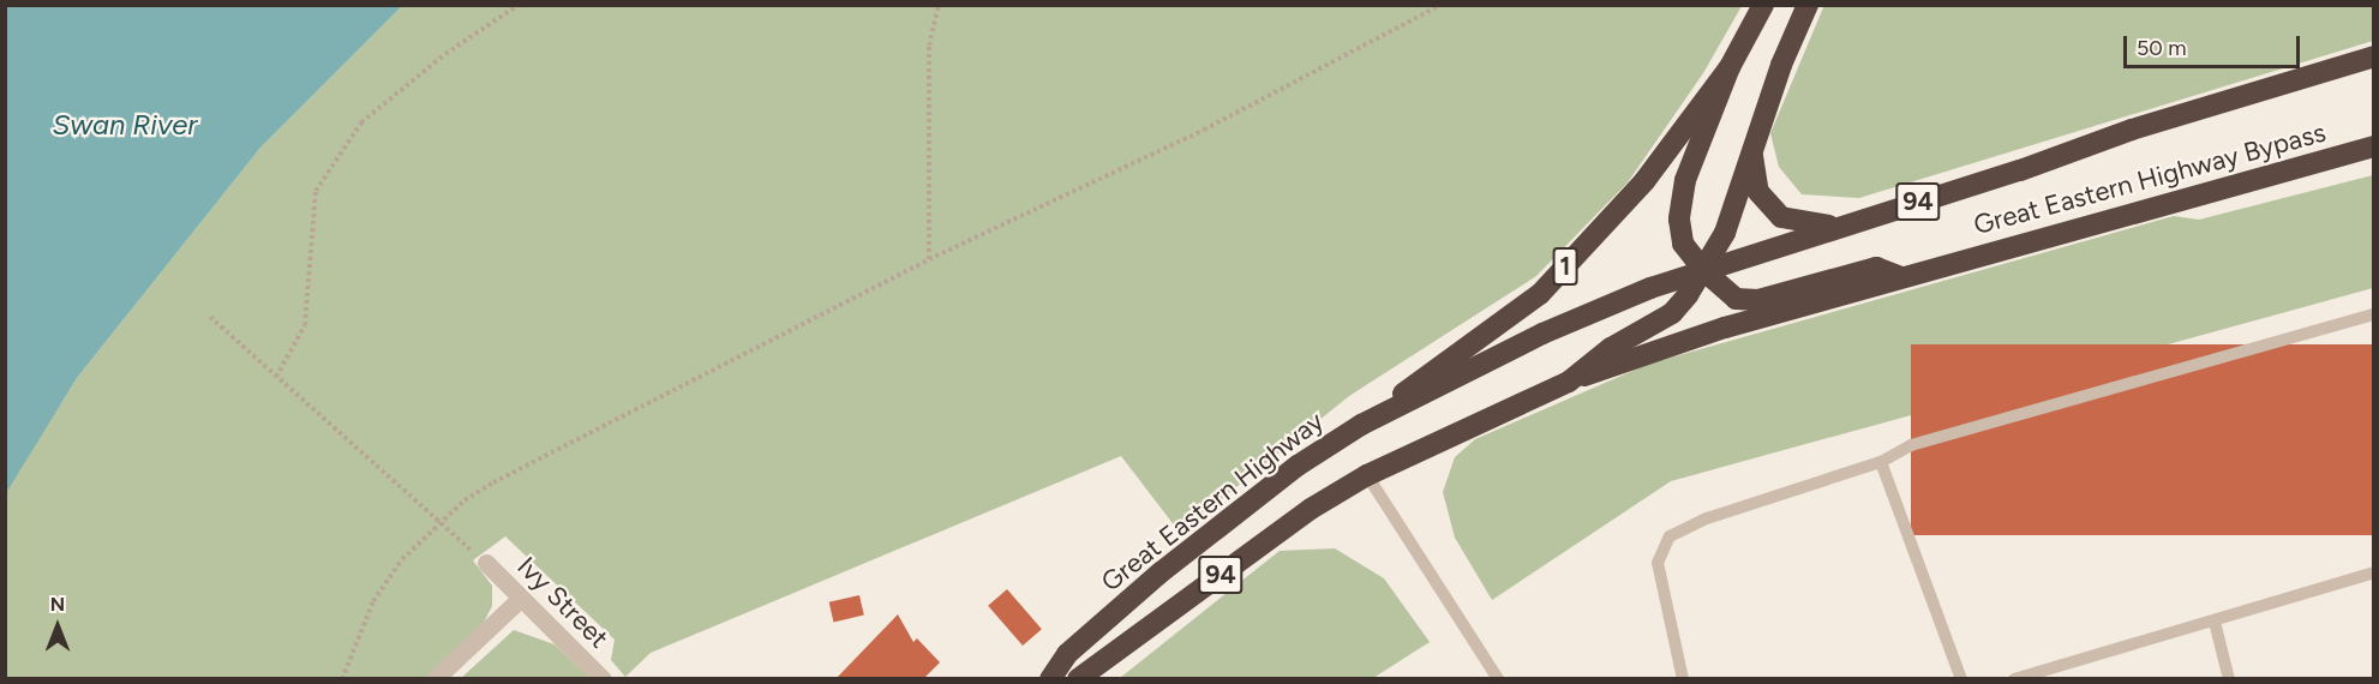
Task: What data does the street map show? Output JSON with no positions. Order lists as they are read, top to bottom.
{
  "streets": {
    "highway": [
      "Great Eastern Highway Bypass",
      "94",
      "1",
      "Great Eastern Highway"
    ],
    "street": ["Ivy Street"]
  },
  "crossings": [
    ["Great Eastern Highway Bypass", "94"],
    ["Great Eastern Highway Bypass", "Great Eastern Highway"],
    ["1", "Great Eastern Highway"]
  ],
  "water": ["Swan River"],
  "scale_bar": "50 m",
  "north": "top"
}
